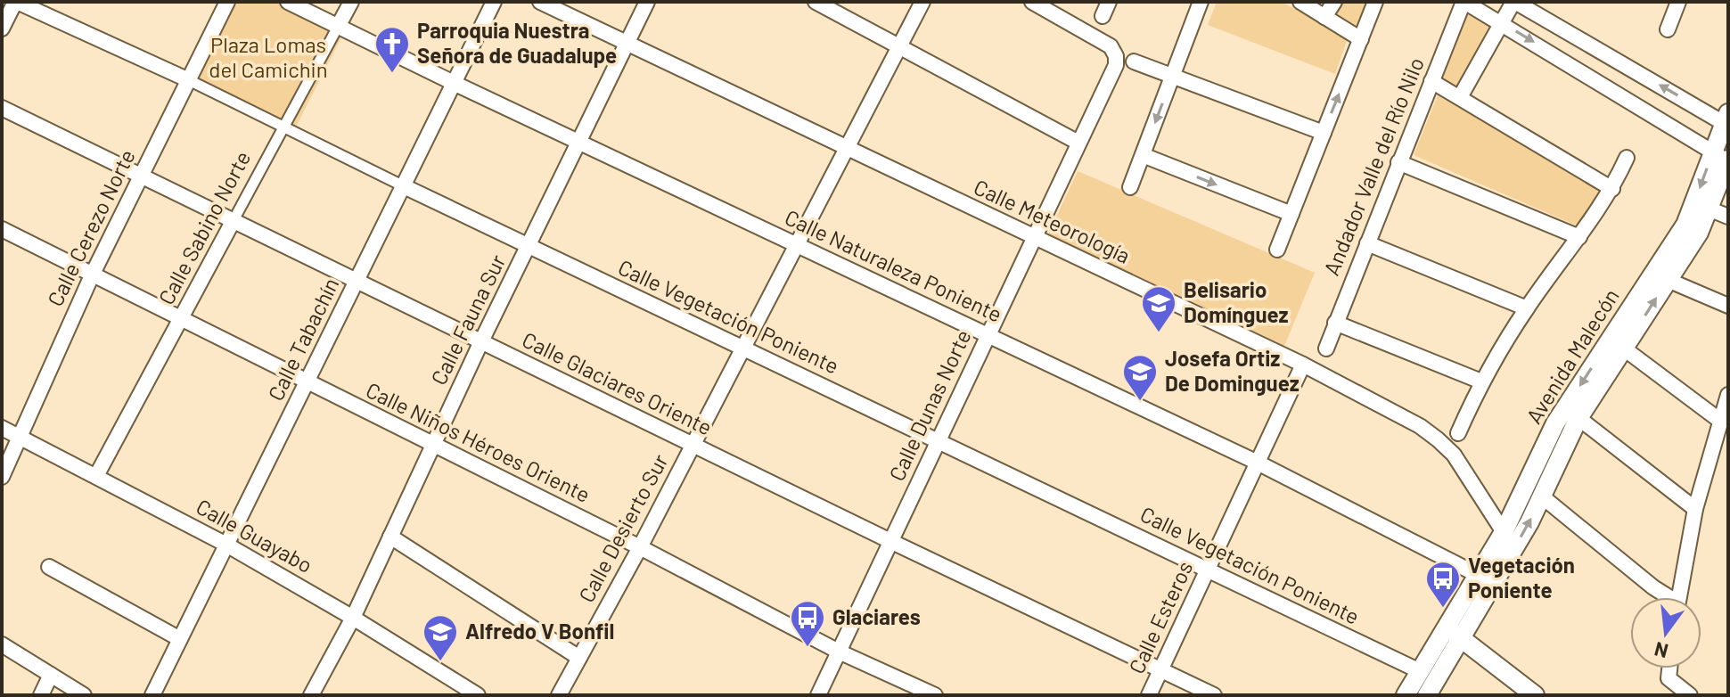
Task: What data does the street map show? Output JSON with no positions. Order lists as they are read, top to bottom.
{
  "streets": {
    "street": [
      "Andador Valle del Río Nilo",
      "Calle Meteorología",
      "Calle Cerezo Norte",
      "Calle Sabino Norte",
      "Calle Naturaleza Poniente",
      "Calle Vegetación Poniente",
      "Calle Fauna Sur",
      "Calle Tabachín",
      "Avenida Malecón",
      "Calle Glaciares Oriente",
      "Calle Dunas Norte",
      "Calle Niños Héroes Oriente",
      "Calle Desierto Sur",
      "Calle Guayabo",
      "Calle Esteros"
    ]
  },
  "crossings": [
    ["Calle Meteorología", "Calle Fauna Sur"],
    ["Calle Meteorología", "Avenida Malecón"],
    ["Calle Meteorología", "Calle Dunas Norte"],
    ["Calle Meteorología", "Calle Desierto Sur"],
    ["Calle Meteorología", "Calle Esteros"],
    ["Calle Cerezo Norte", "Calle Vegetación Poniente"],
    ["Calle Cerezo Norte", "Calle Glaciares Oriente"],
    ["Calle Cerezo Norte", "Calle Niños Héroes Oriente"],
    ["Calle Cerezo Norte", "Calle Guayabo"],
    ["Calle Sabino Norte", "Calle Naturaleza Poniente"],
    ["Calle Sabino Norte", "Calle Vegetación Poniente"],
    ["Calle Sabino Norte", "Calle Glaciares Oriente"],
    ["Calle Sabino Norte", "Calle Niños Héroes Oriente"],
    ["Calle Sabino Norte", "Calle Guayabo"],
    ["Calle Naturaleza Poniente", "Calle Fauna Sur"],
    ["Calle Naturaleza Poniente", "Calle Tabachín"],
    ["Calle Naturaleza Poniente", "Avenida Malecón"],
    ["Calle Naturaleza Poniente", "Calle Dunas Norte"],
    ["Calle Naturaleza Poniente", "Calle Desierto Sur"],
    ["Calle Naturaleza Poniente", "Calle Esteros"],
    ["Calle Vegetación Poniente", "Calle Fauna Sur"],
    ["Calle Vegetación Poniente", "Calle Tabachín"],
    ["Calle Vegetación Poniente", "Avenida Malecón"],
    ["Calle Vegetación Poniente", "Calle Dunas Norte"],
    ["Calle Vegetación Poniente", "Calle Desierto Sur"],
    ["Calle Vegetación Poniente", "Calle Esteros"],
    ["Calle Fauna Sur", "Calle Glaciares Oriente"],
    ["Calle Fauna Sur", "Calle Niños Héroes Oriente"],
    ["Calle Fauna Sur", "Calle Guayabo"],
    ["Calle Tabachín", "Calle Glaciares Oriente"],
    ["Calle Tabachín", "Calle Niños Héroes Oriente"],
    ["Calle Tabachín", "Calle Guayabo"],
    ["Calle Glaciares Oriente", "Calle Dunas Norte"],
    ["Calle Glaciares Oriente", "Calle Desierto Sur"],
    ["Calle Glaciares Oriente", "Calle Esteros"],
    ["Calle Dunas Norte", "Calle Niños Héroes Oriente"],
    ["Calle Niños Héroes Oriente", "Calle Desierto Sur"]
  ],
  "parks": ["Plaza Lomas del Camichin"],
  "places": {
    "church": ["Parroquia Nuestra Señora de Guadalupe"],
    "school or university": ["Belisario Domínguez", "Josefa Ortiz De Dominguez", "Alfredo V Bonfil"],
    "bus stop": ["Vegetación Poniente", "Glaciares"]
  },
  "north": "bottom"
}
